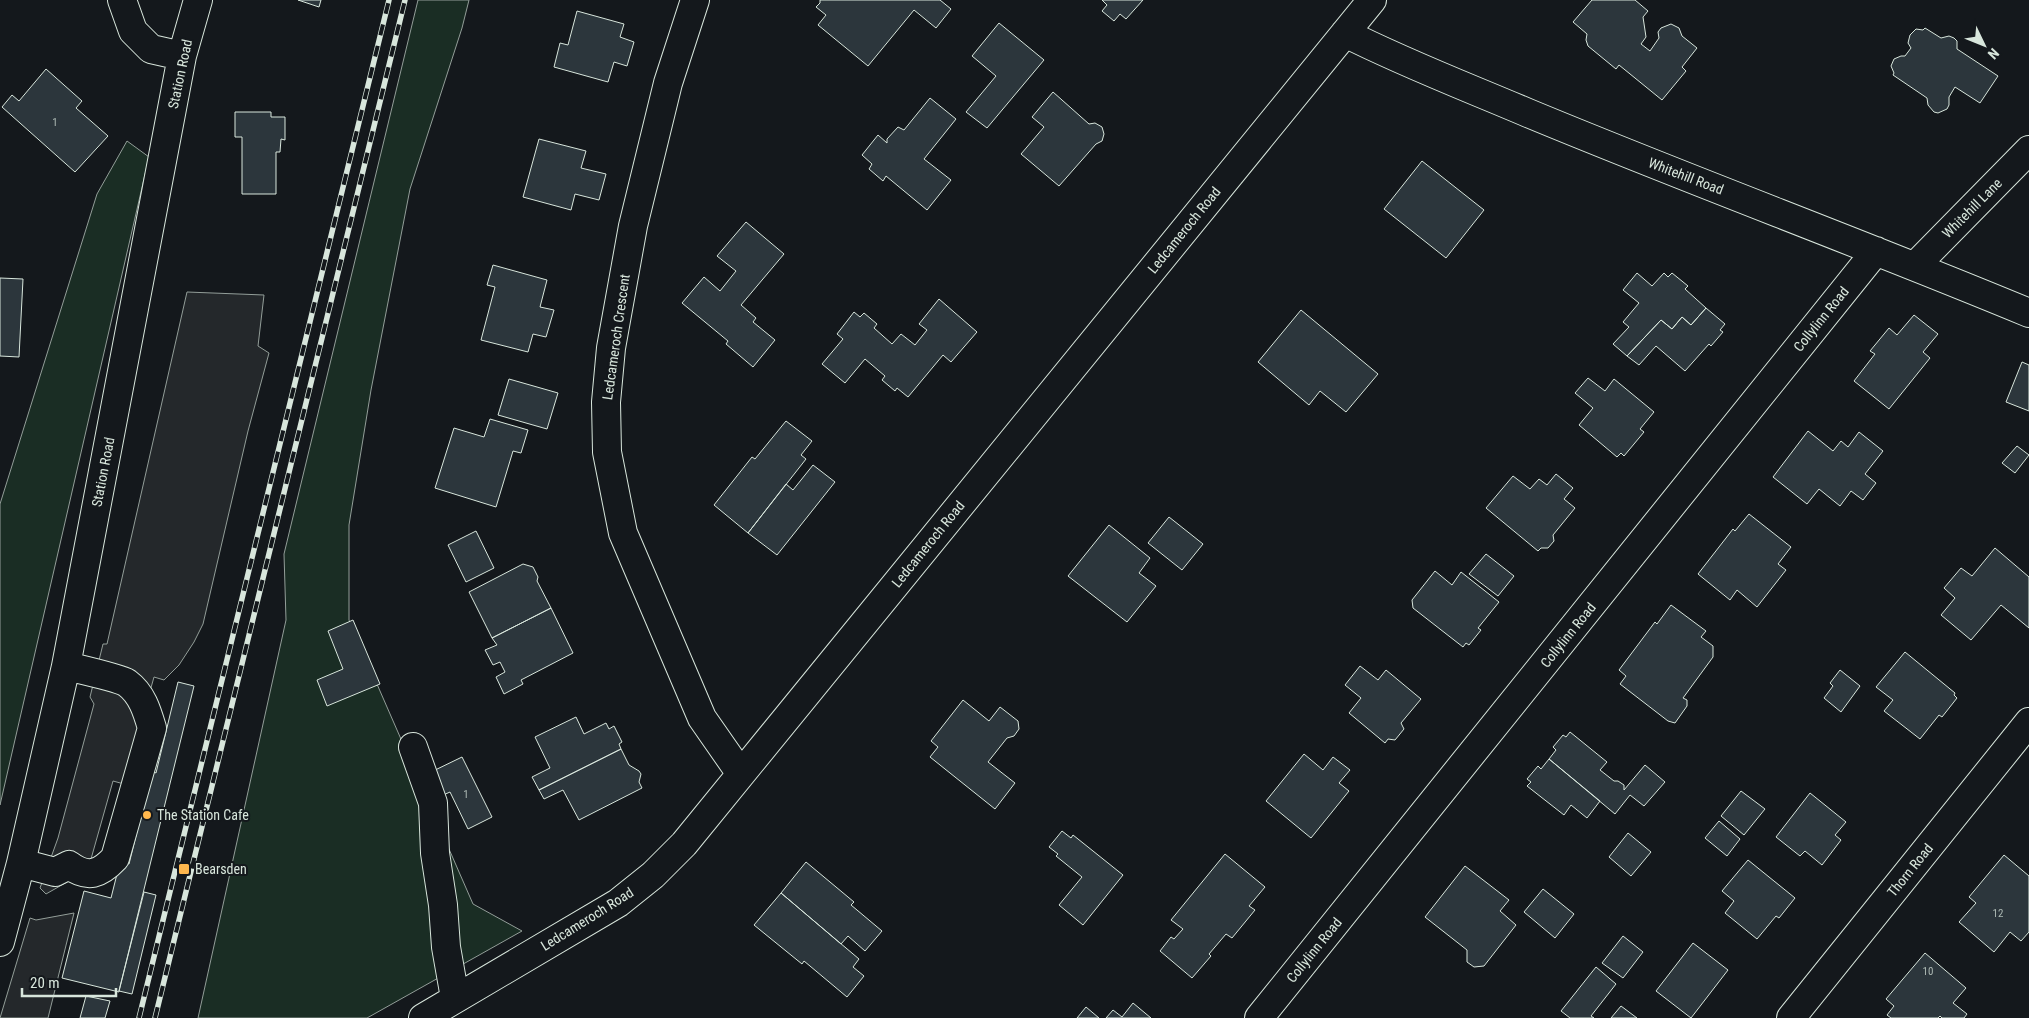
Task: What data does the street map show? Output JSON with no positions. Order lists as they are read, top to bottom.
{
  "streets": {
    "street": [
      "Station Road",
      "Whitehill Road",
      "Whitehill Lane",
      "Ledcameroch Road",
      "Collylinn Road",
      "Ledcameroch Crescent",
      "Thorn Road"
    ]
  },
  "crossings": [
    ["Whitehill Road", "Whitehill Lane"],
    ["Whitehill Road", "Ledcameroch Road"],
    ["Whitehill Road", "Collylinn Road"],
    ["Ledcameroch Road", "Ledcameroch Crescent"]
  ],
  "places": {
    "other": ["The Station Cafe"],
    "transit": ["Bearsden"]
  },
  "house_numbers": [
    "1",
    "1",
    "12",
    "10"
  ],
  "scale_bar": "20 m",
  "north": "bottom right"
}
